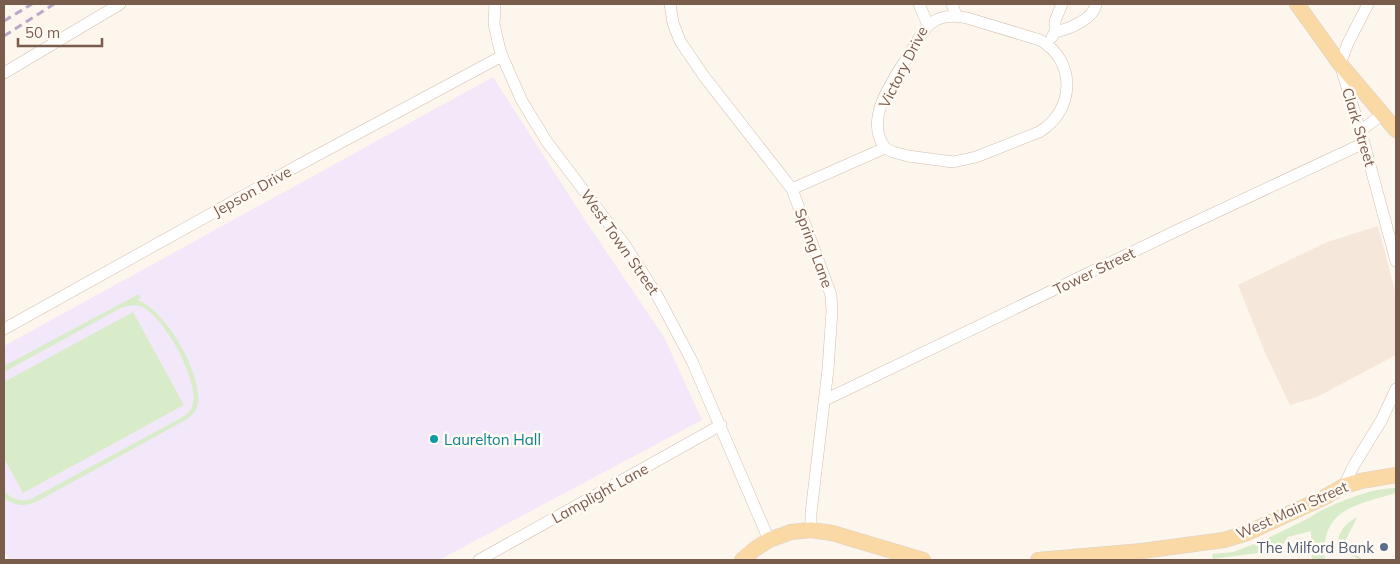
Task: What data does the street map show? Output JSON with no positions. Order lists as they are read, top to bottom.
{
  "streets": {
    "main road": ["Clark Street", "West Main Street"],
    "street": [
      "Victory Drive",
      "Jepson Drive",
      "West Town Street",
      "Spring Lane",
      "Tower Street",
      "Lamplight Lane"
    ]
  },
  "crossings": [
    ["Clark Street", "Tower Street"],
    ["Jepson Drive", "West Town Street"],
    ["West Town Street", "Lamplight Lane"],
    ["Spring Lane", "Tower Street"]
  ],
  "places": ["Laurelton Hall", "The Milford Bank"],
  "scale_bar": "50 m"
}
